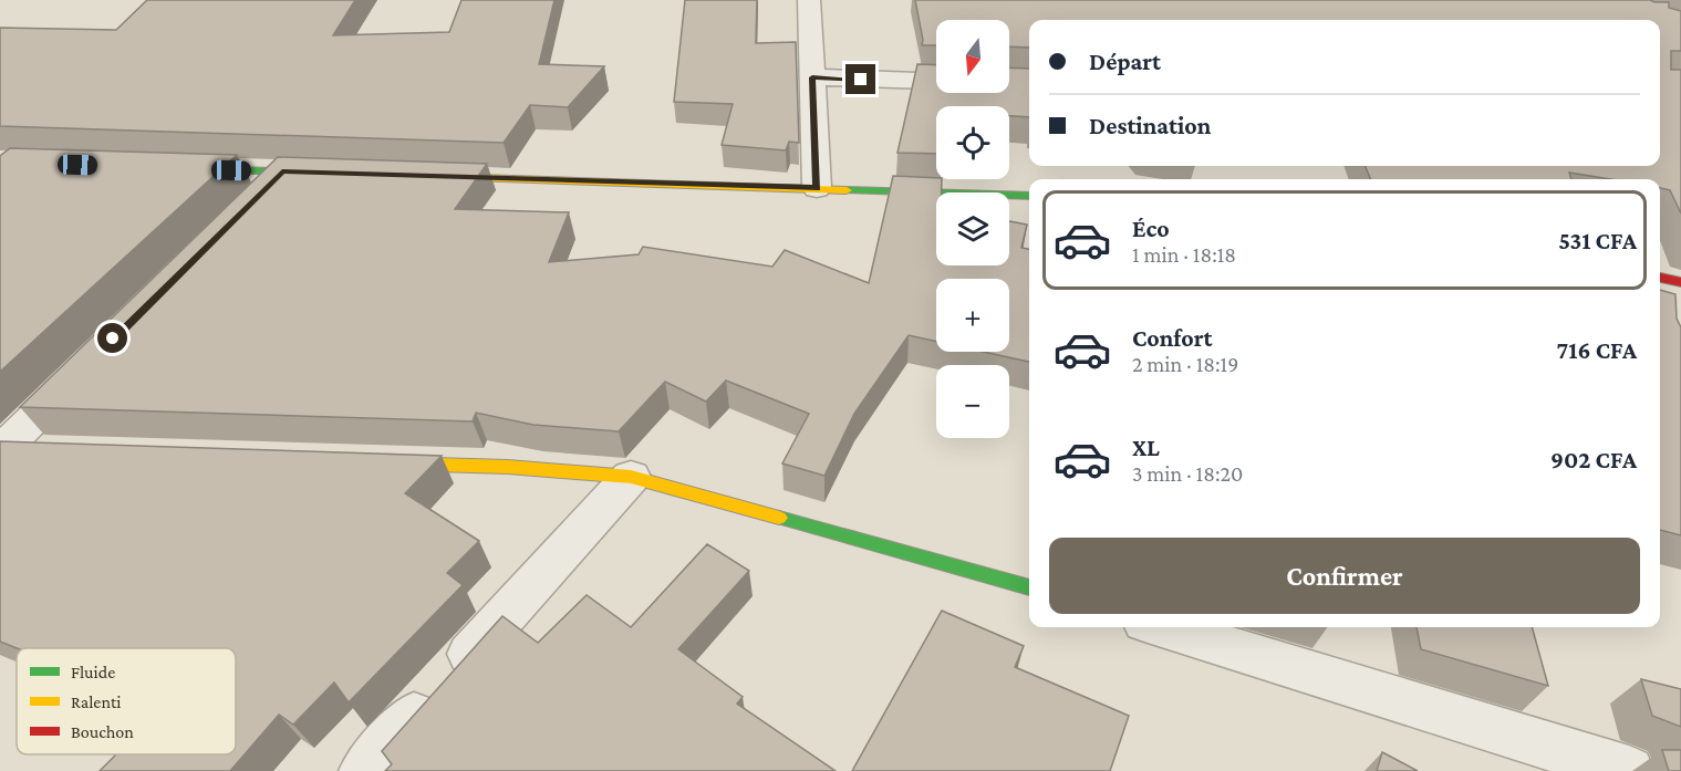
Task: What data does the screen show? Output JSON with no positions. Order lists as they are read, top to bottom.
{
  "legend": ["Fluide", "Ralenti", "Bouchon"],
  "north": "bottom",
  "page": {
    "map_buttons": ["+", "−"],
    "banner": ["Départ", "Destination"],
    "list": [
      {
        "name": "Éco",
        "note": "1 min · 18:18",
        "value": "531 CFA"
      },
      {
        "name": "Confort",
        "note": "2 min · 18:19",
        "value": "716 CFA"
      },
      {
        "name": "XL",
        "note": "3 min · 18:20",
        "value": "902 CFA"
      }
    ],
    "buttons": "Confirmer"
  }
}
